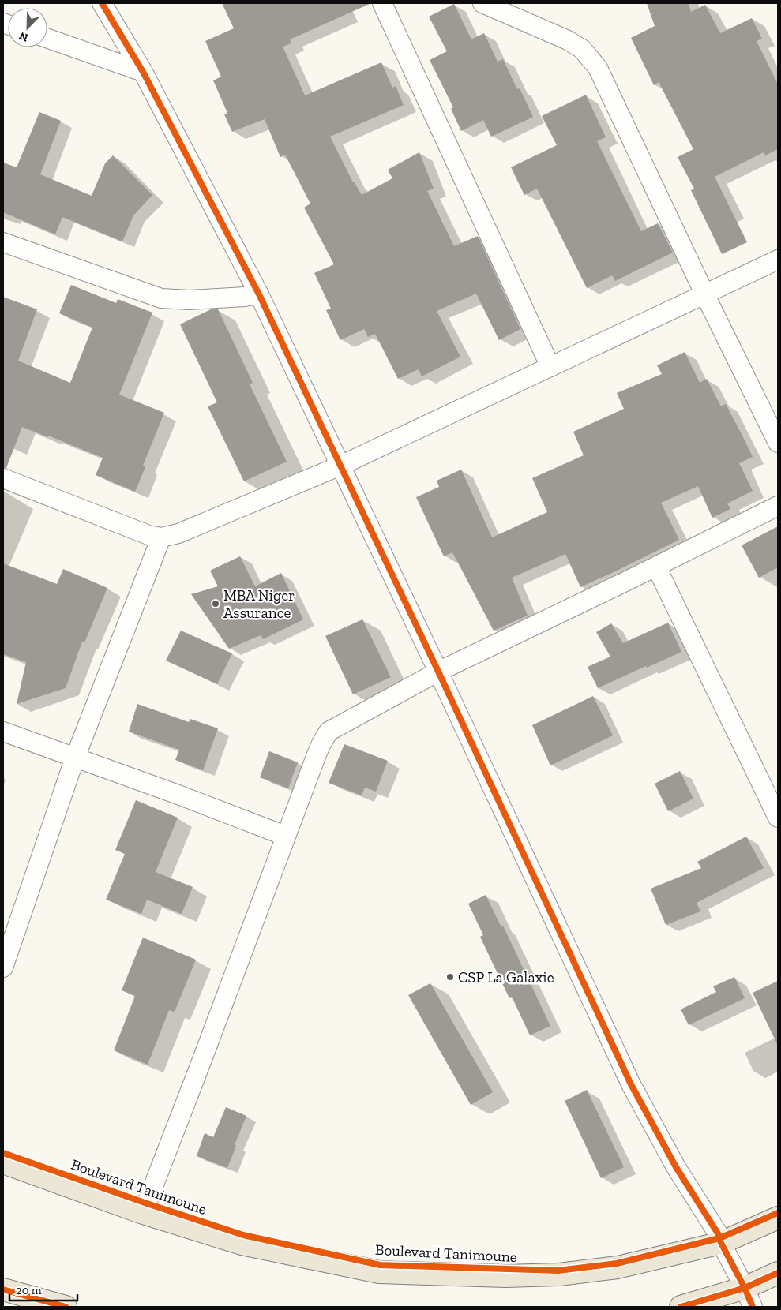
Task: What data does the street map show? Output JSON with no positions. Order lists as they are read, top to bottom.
{
  "streets": {
    "main road": ["Boulevard Tanimoune"]
  },
  "places": ["MBA Niger Assurance", "CSP La Galaxie"],
  "scale_bar": "20 m",
  "north": "bottom left"
}
